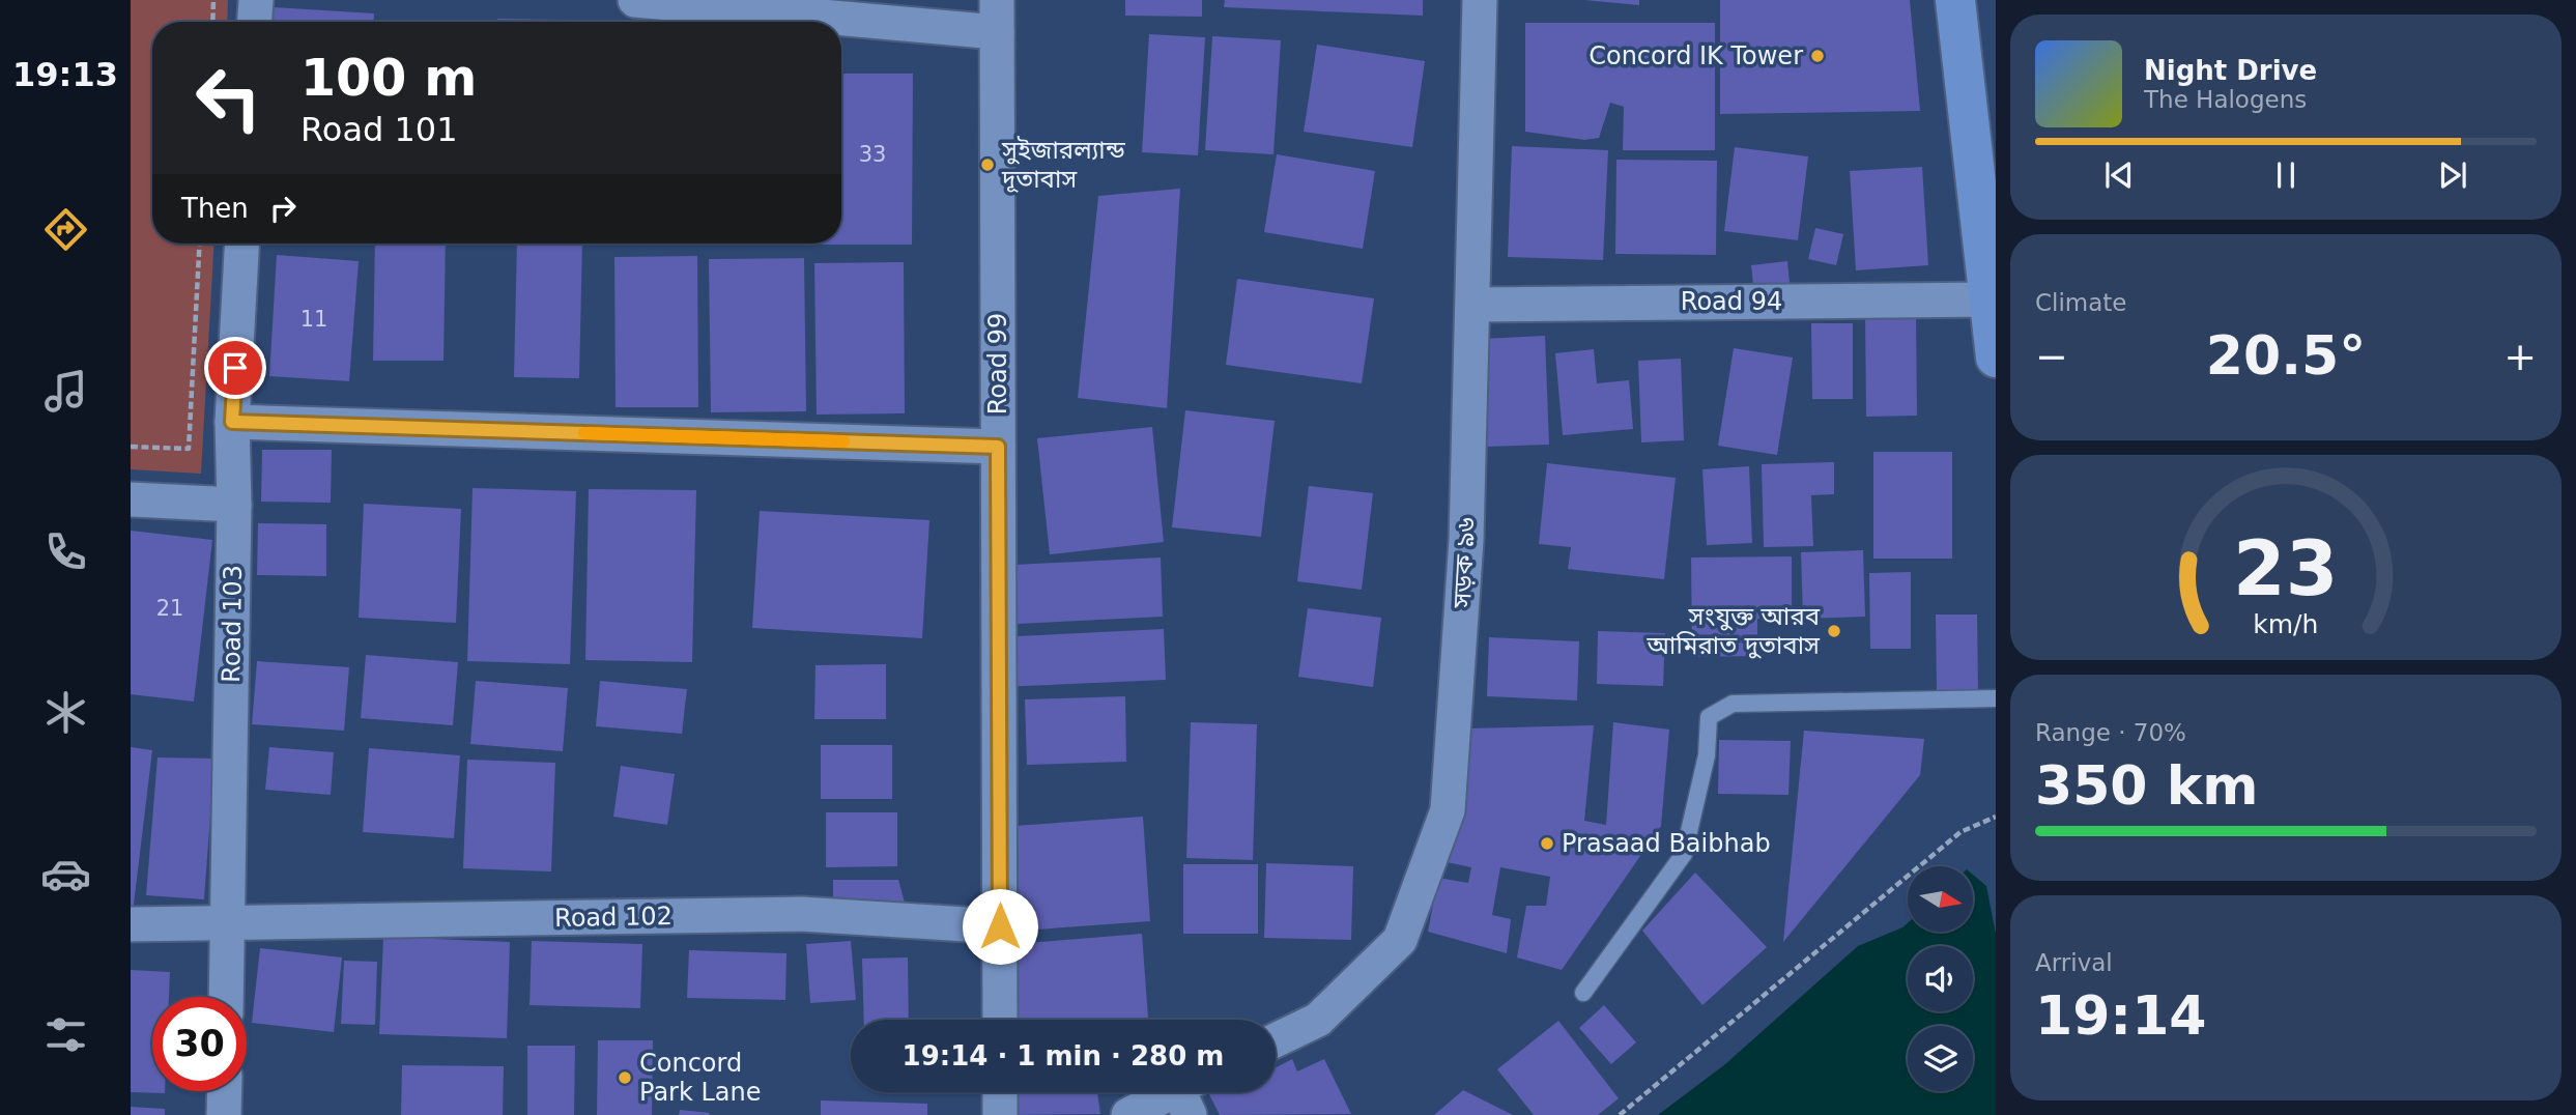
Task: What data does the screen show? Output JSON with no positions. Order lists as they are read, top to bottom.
{
  "streets": {
    "street": [
      "Road 94",
      "Road 99",
      "সড়ক ৯৬",
      "Road 103",
      "Road 102"
    ]
  },
  "crossings": [
    ["Road 94", "সড়ক ৯৬"],
    ["Road 99", "Road 102"],
    ["Road 103", "Road 102"]
  ],
  "places": [
    "Concord IK Tower",
    "সুইজারল্যান্ড দূতাবাস",
    "সংযুক্ত আরব আমিরাত দুতাবাস",
    "Prasaad Baibhab",
    "Concord Park Lane"
  ],
  "house_numbers": ["33", "11", "21"],
  "north": "right",
  "page": {
    "tabs": "19:13",
    "turn": ["100 m", "Road 101"],
    "song": ["Night Drive", "The Halogens"],
    "then": "Then",
    "tile": [
      "Climate",
      ["Range · 70%", "350 km"],
      ["Arrival", "19:14"]
    ],
    "heat": ["−", "20.5°", "+"],
    "limit": "30",
    "trip": "19:14 · 1 min · 280 m",
    "gauge": ["23", "km/h"]
  }
}
